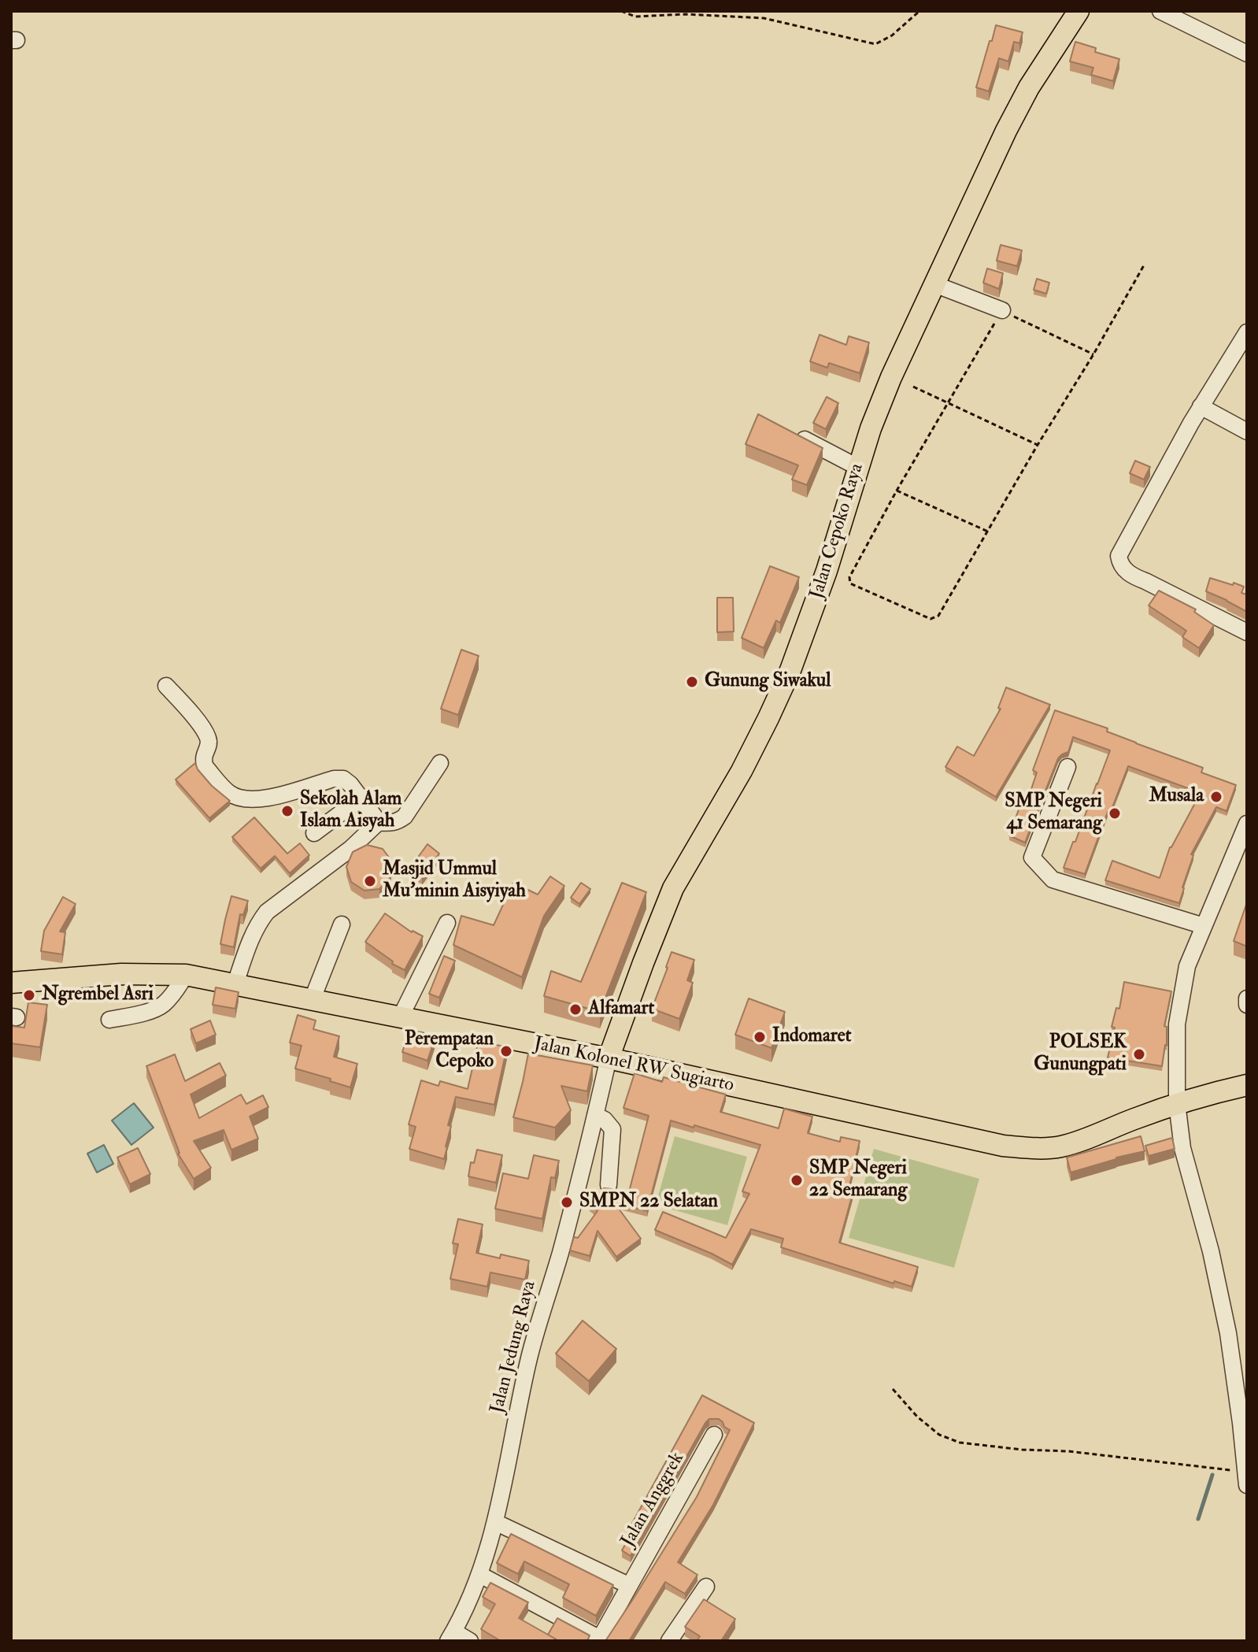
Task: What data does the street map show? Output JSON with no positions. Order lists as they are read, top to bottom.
{
  "streets": {
    "main road": ["Jalan Cepoko Raya", "Jalan Kolonel RW Sugiarto"],
    "street": ["Jalan Jedung Raya", "Jalan Anggrek"]
  },
  "crossings": [
    ["Jalan Cepoko Raya", "Jalan Kolonel RW Sugiarto"],
    ["Jalan Cepoko Raya", "Jalan Jedung Raya"],
    ["Jalan Kolonel RW Sugiarto", "Jalan Jedung Raya"]
  ],
  "places": [
    "Gunung Siwakul",
    "Musala",
    "Sekolah Alam Islam Aisyah",
    "SMP Negeri 41 Semarang",
    "Masjid Ummul Mu'minin Aisyiyah",
    "Ngrembel Asri",
    "Alfamart",
    "Indomaret",
    "Perempatan Cepoko",
    "POLSEK Gunungpati",
    "SMP Negeri 22 Semarang",
    "SMPN 22 Selatan"
  ]
}
